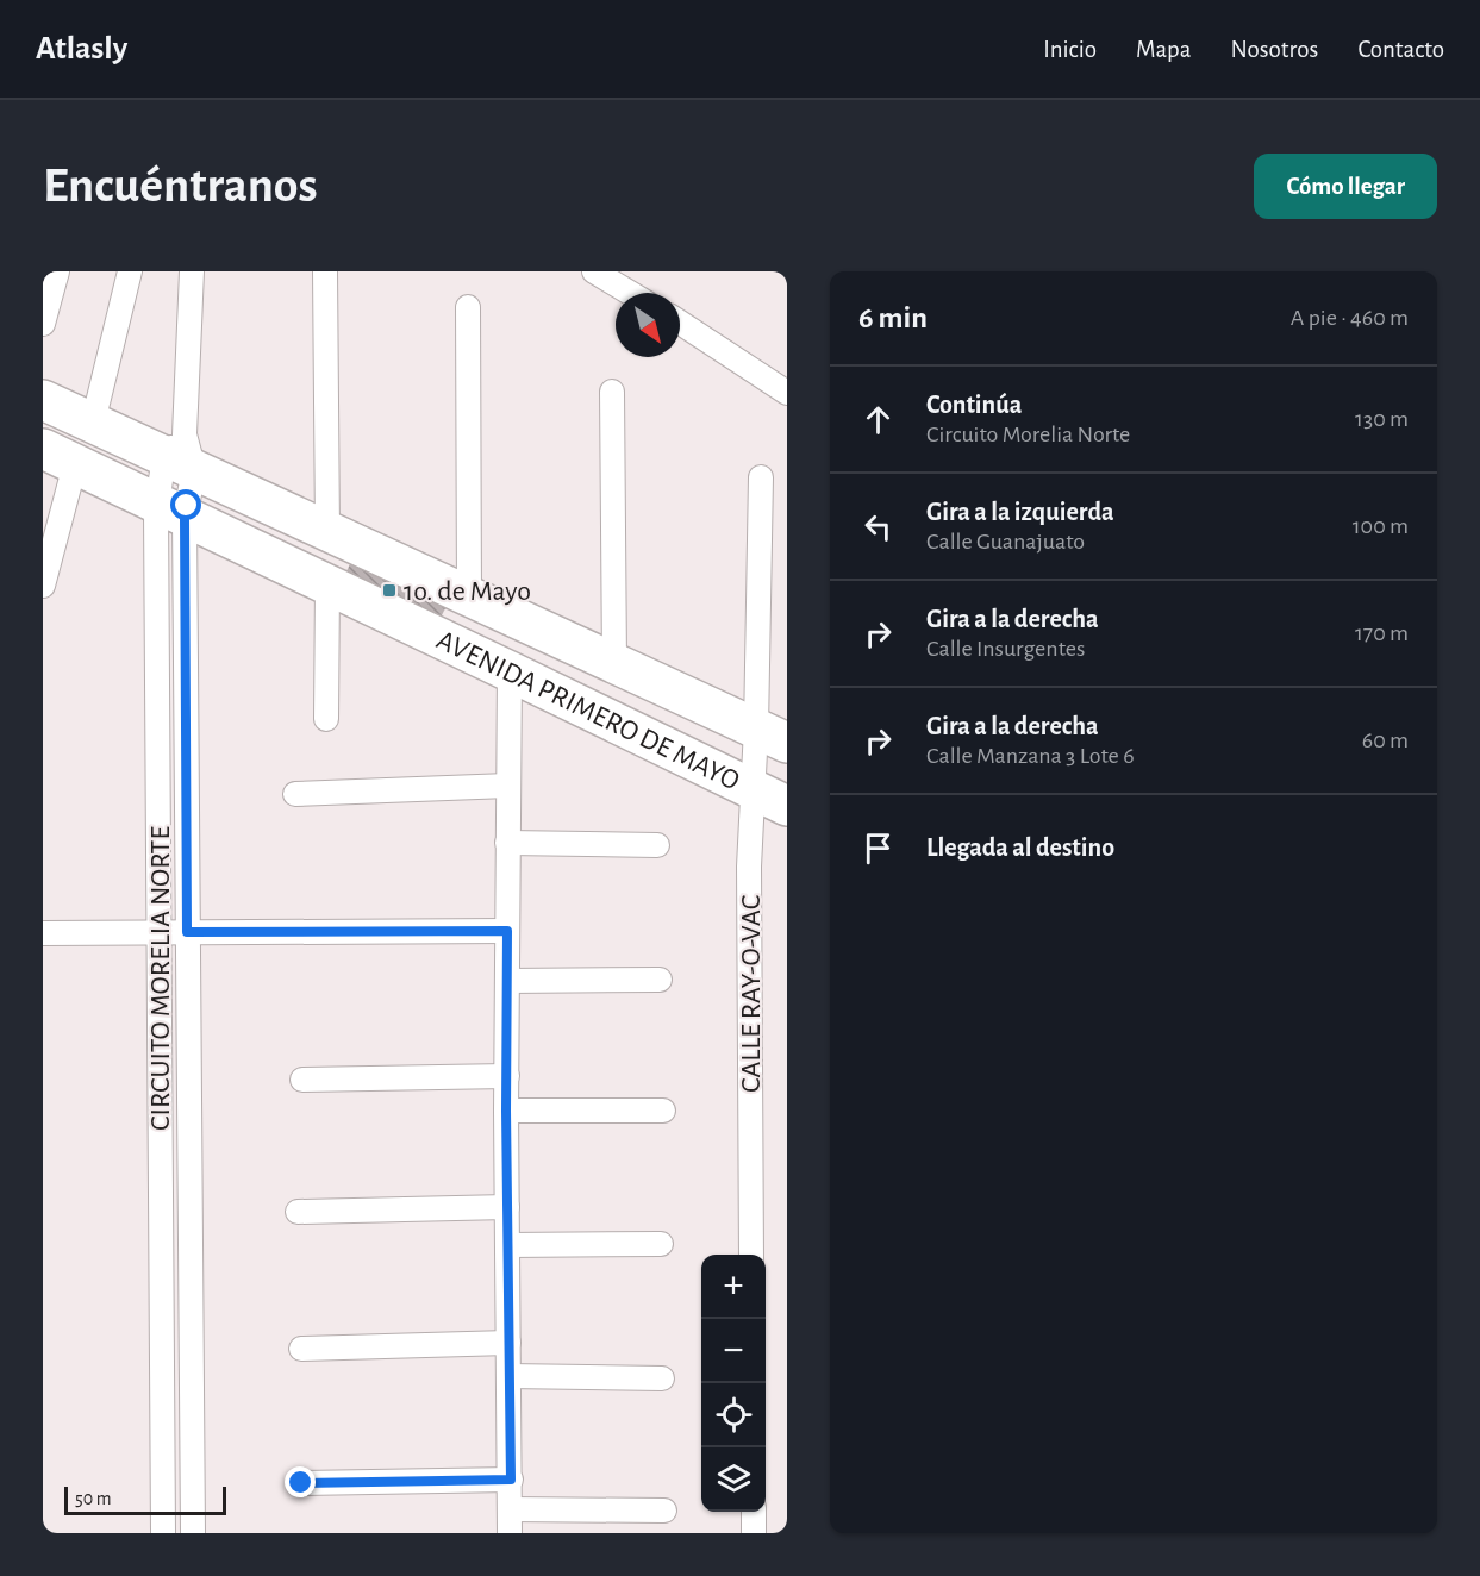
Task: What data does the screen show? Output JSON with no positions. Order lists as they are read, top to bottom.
{
  "streets": {
    "highway": ["AVENIDA PRIMERO DE MAYO"],
    "street": ["CIRCUITO MORELIA NORTE", "CALLE RAY-O-VAC"]
  },
  "crossings": [
    ["AVENIDA PRIMERO DE MAYO", "CIRCUITO MORELIA NORTE"],
    ["AVENIDA PRIMERO DE MAYO", "CALLE RAY-O-VAC"]
  ],
  "places": {
    "transit": ["1o. de Mayo"]
  },
  "scale_bar": "50 m",
  "north": "bottom right",
  "page": {
    "header": "Atlasly",
    "nav": [
      "Inicio",
      "Mapa",
      "Nosotros",
      "Contacto"
    ],
    "buttons": "Cómo llegar",
    "title": "Encuéntranos",
    "heading": ["6 min", "A pie · 460 m"],
    "list": [
      ["Continúa", "Circuito Morelia Norte", "130 m"],
      ["Gira a la izquierda", "Calle Guanajuato", "100 m"],
      ["Gira a la derecha", "Calle Insurgentes", "170 m"],
      ["Gira a la derecha", "Calle Manzana 3 Lote 6", "60 m"],
      "Llegada al destino"
    ],
    "map_buttons": ["+", "−"],
    "scale": "50 m"
  }
}
